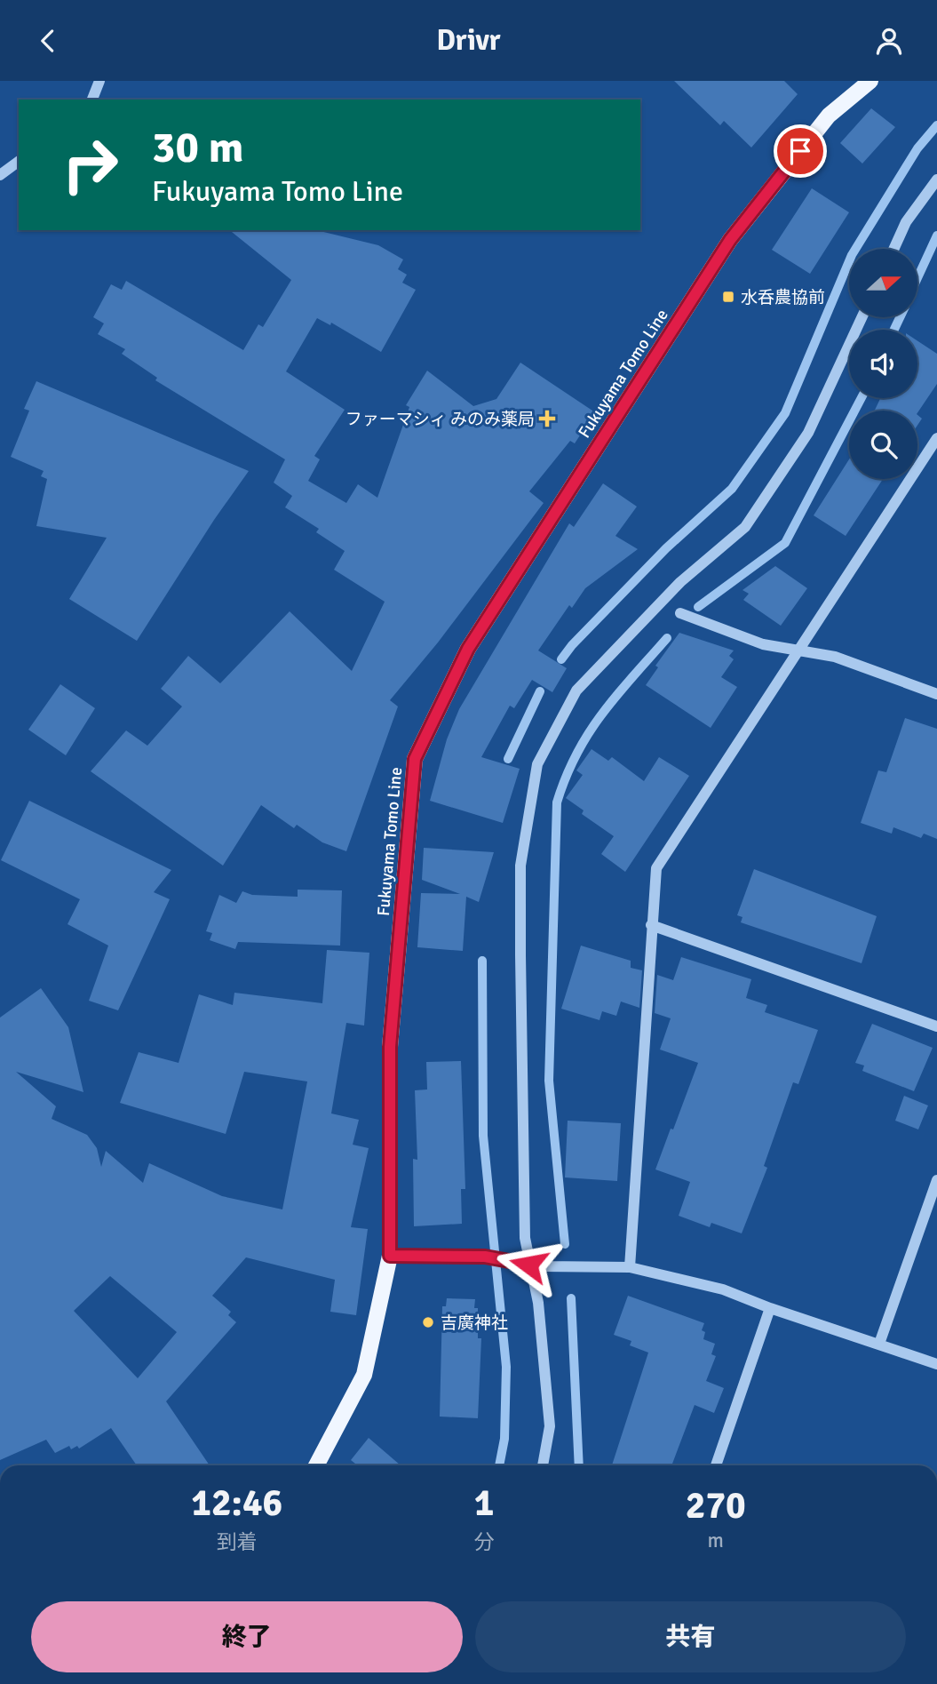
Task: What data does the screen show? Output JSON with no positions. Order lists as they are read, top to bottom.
{
  "streets": {
    "main road": ["Fukuyama Tomo Line"]
  },
  "places": {
    "transit": ["水呑農協前"],
    "health": ["ファーマシィ みのみ薬局"],
    "other": ["吉廣神社"]
  },
  "north": "right",
  "page": {
    "header": "Drivr",
    "turn": ["30 m", "Fukuyama Tomo Line"],
    "eta": [
      "12:46",
      "到着",
      "1",
      "分",
      "270",
      "m"
    ],
    "buttons": ["終了", "共有"]
  }
}
